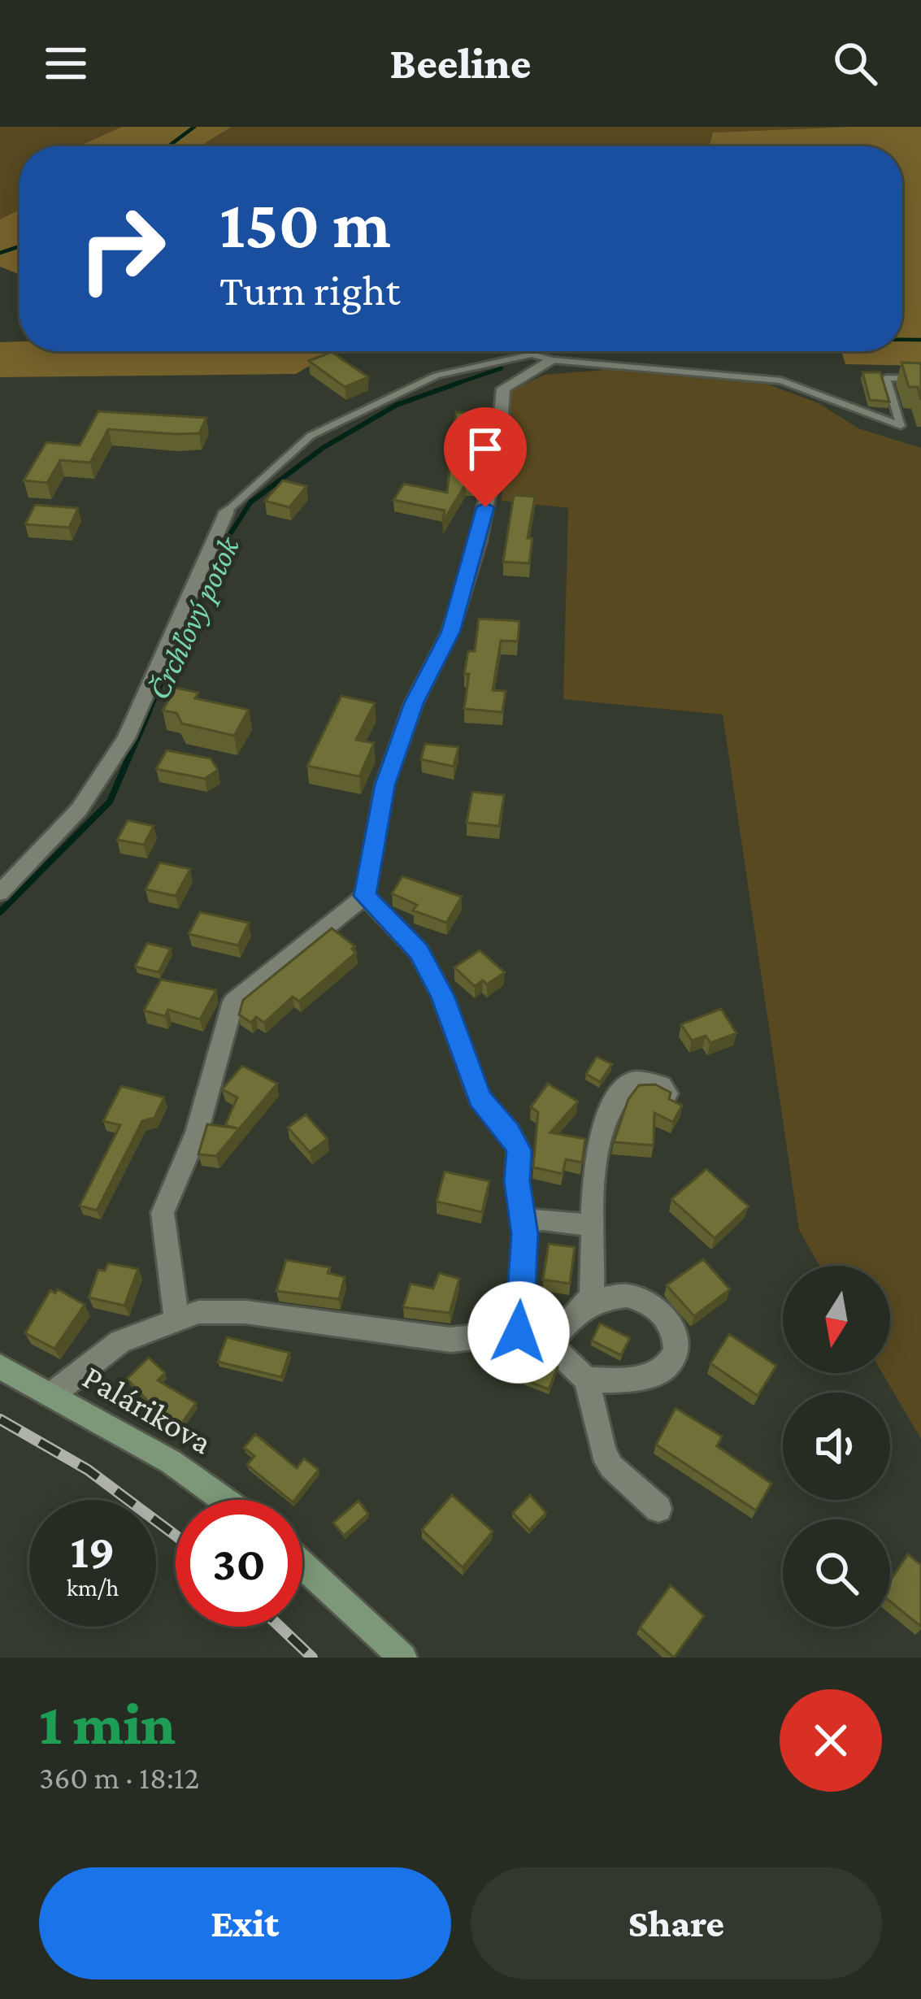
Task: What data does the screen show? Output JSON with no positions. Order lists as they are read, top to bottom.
{
  "streets": {
    "main road": ["Palárikova"]
  },
  "water": ["Črchľový potok"],
  "north": "bottom",
  "page": {
    "header": "Beeline",
    "turn": ["150 m", "Turn right"],
    "speed": "19 km/h",
    "limit": "30",
    "heading": ["1 min", "360 m · 18:12"],
    "buttons": ["Exit", "Share"]
  }
}
